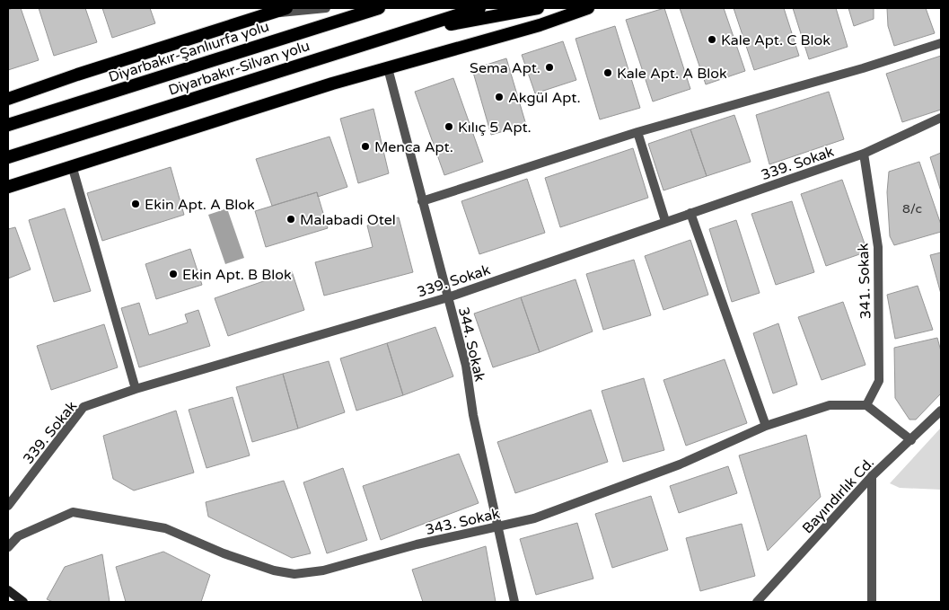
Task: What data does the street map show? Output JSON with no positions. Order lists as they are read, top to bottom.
{
  "streets": {
    "highway": ["Diyarbakır-Şanlıurfa yolu", "Diyarbakır-Silvan yolu"],
    "street": [
      "339. Sokak",
      "341. Sokak",
      "344. Sokak",
      "Bayındırlık Cd.",
      "343. Sokak"
    ]
  },
  "crossings": [
    ["339. Sokak", "341. Sokak"],
    ["339. Sokak", "344. Sokak"],
    ["341. Sokak", "343. Sokak"],
    ["344. Sokak", "343. Sokak"]
  ],
  "places": [
    "Kale Apt. C Blok",
    "Sema Apt.",
    "Kale Apt. A Blok",
    "Akgül Apt.",
    "Kılıç 5 Apt.",
    "Menca Apt.",
    "Ekin Apt. A Blok",
    "Malabadi Otel",
    "Ekin Apt. B Blok"
  ],
  "house_numbers": ["8/c"]
}
